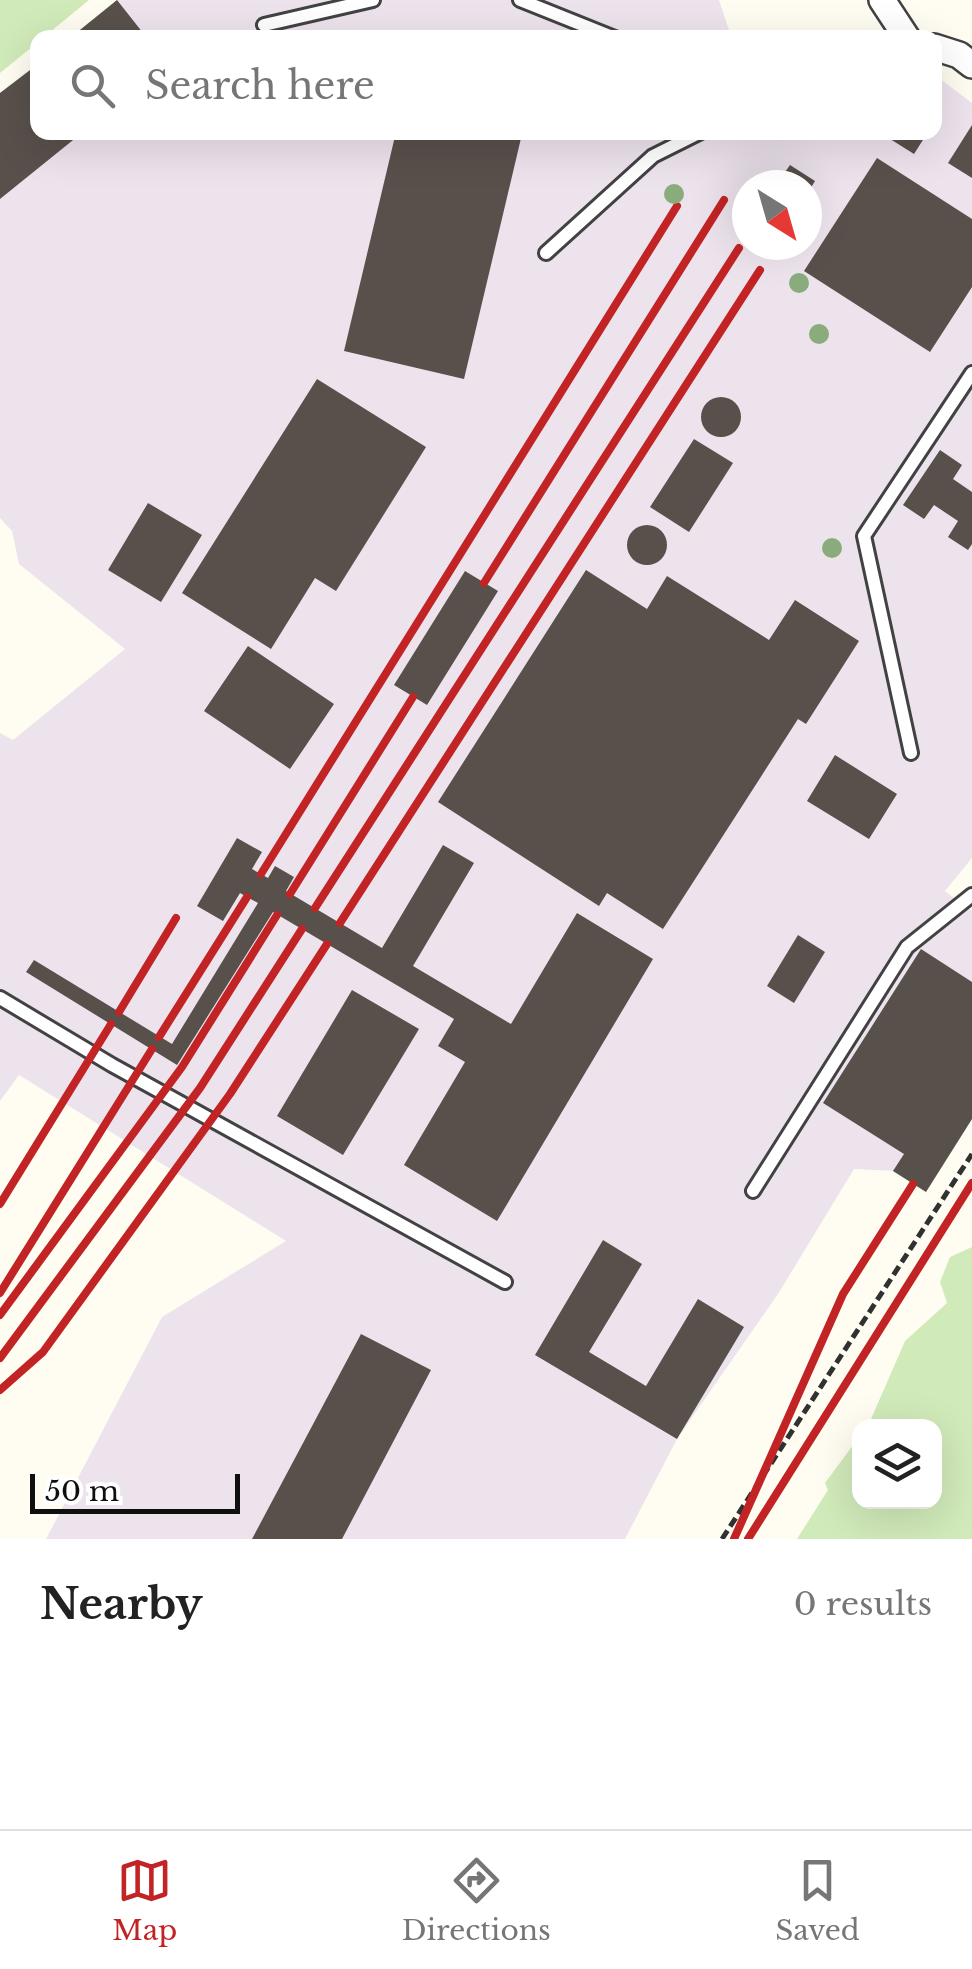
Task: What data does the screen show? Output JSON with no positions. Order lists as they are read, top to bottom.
{
  "scale_bar": "50 m",
  "north": "bottom right",
  "page": {
    "search": "Search here",
    "scale": "50 m",
    "heading": ["Nearby", "0 results"],
    "nav": ["Map", "Directions", "Saved"]
  }
}
